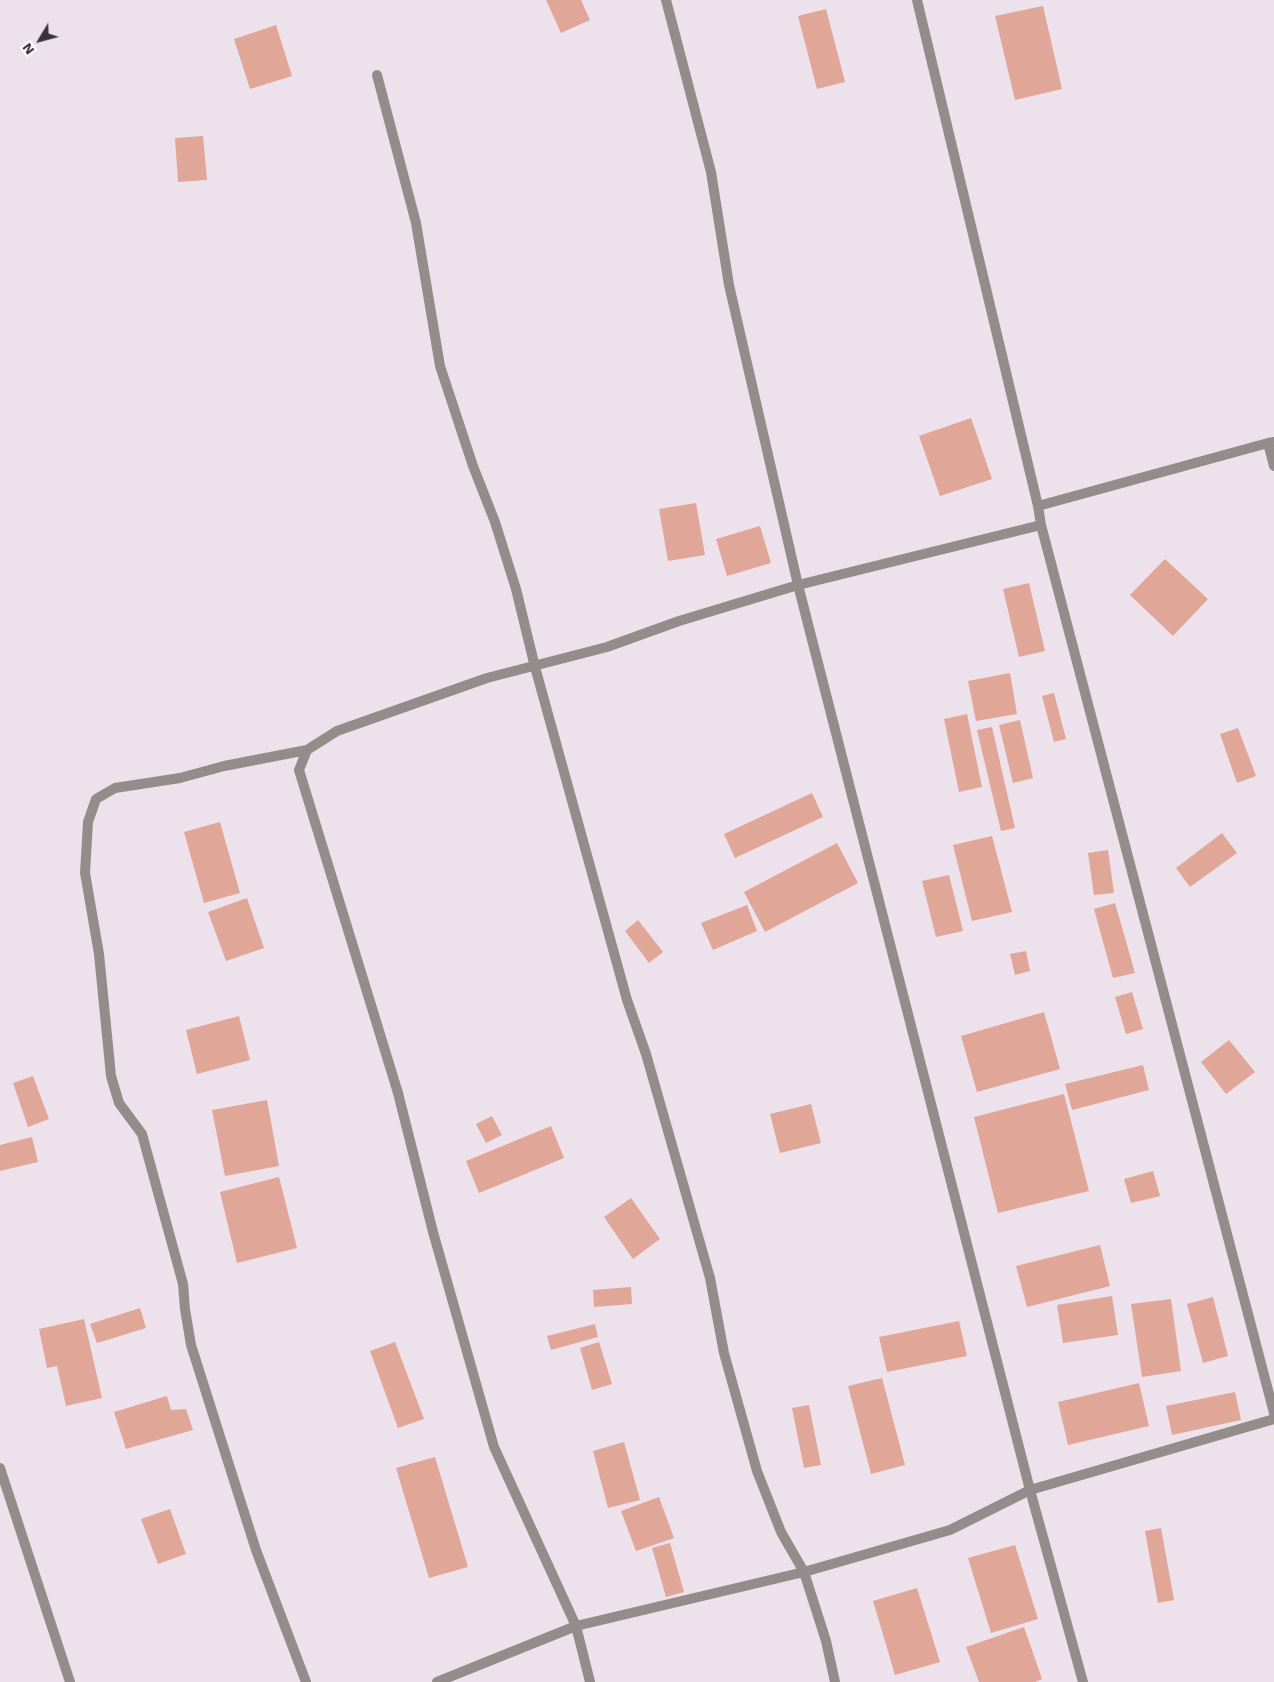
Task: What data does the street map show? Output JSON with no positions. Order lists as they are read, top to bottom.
{
  "north": "bottom left"
}
